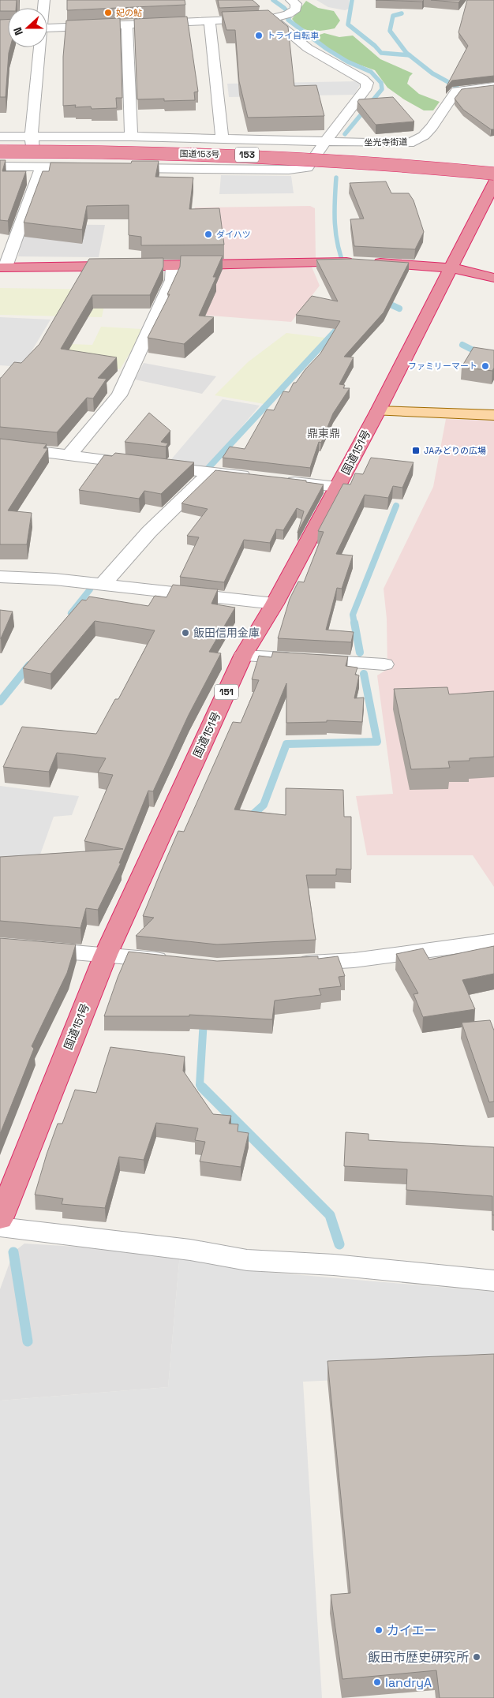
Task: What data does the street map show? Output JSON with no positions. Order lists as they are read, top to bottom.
{
  "streets": {
    "highway": [
      "国道153号",
      "153",
      "国道151号",
      "151"
    ],
    "street": ["坐光寺街道"]
  },
  "districts": ["鼎東鼎"],
  "places": {
    "other": [
      "妃の鮎",
      "トライ自転車",
      "ダイハツ",
      "ファミリーマート",
      "飯田信用金庫",
      "カイエー",
      "飯田市歴史研究所",
      "landryA"
    ],
    "transit": ["JAみどりの広場"]
  },
  "north": "left"
}
